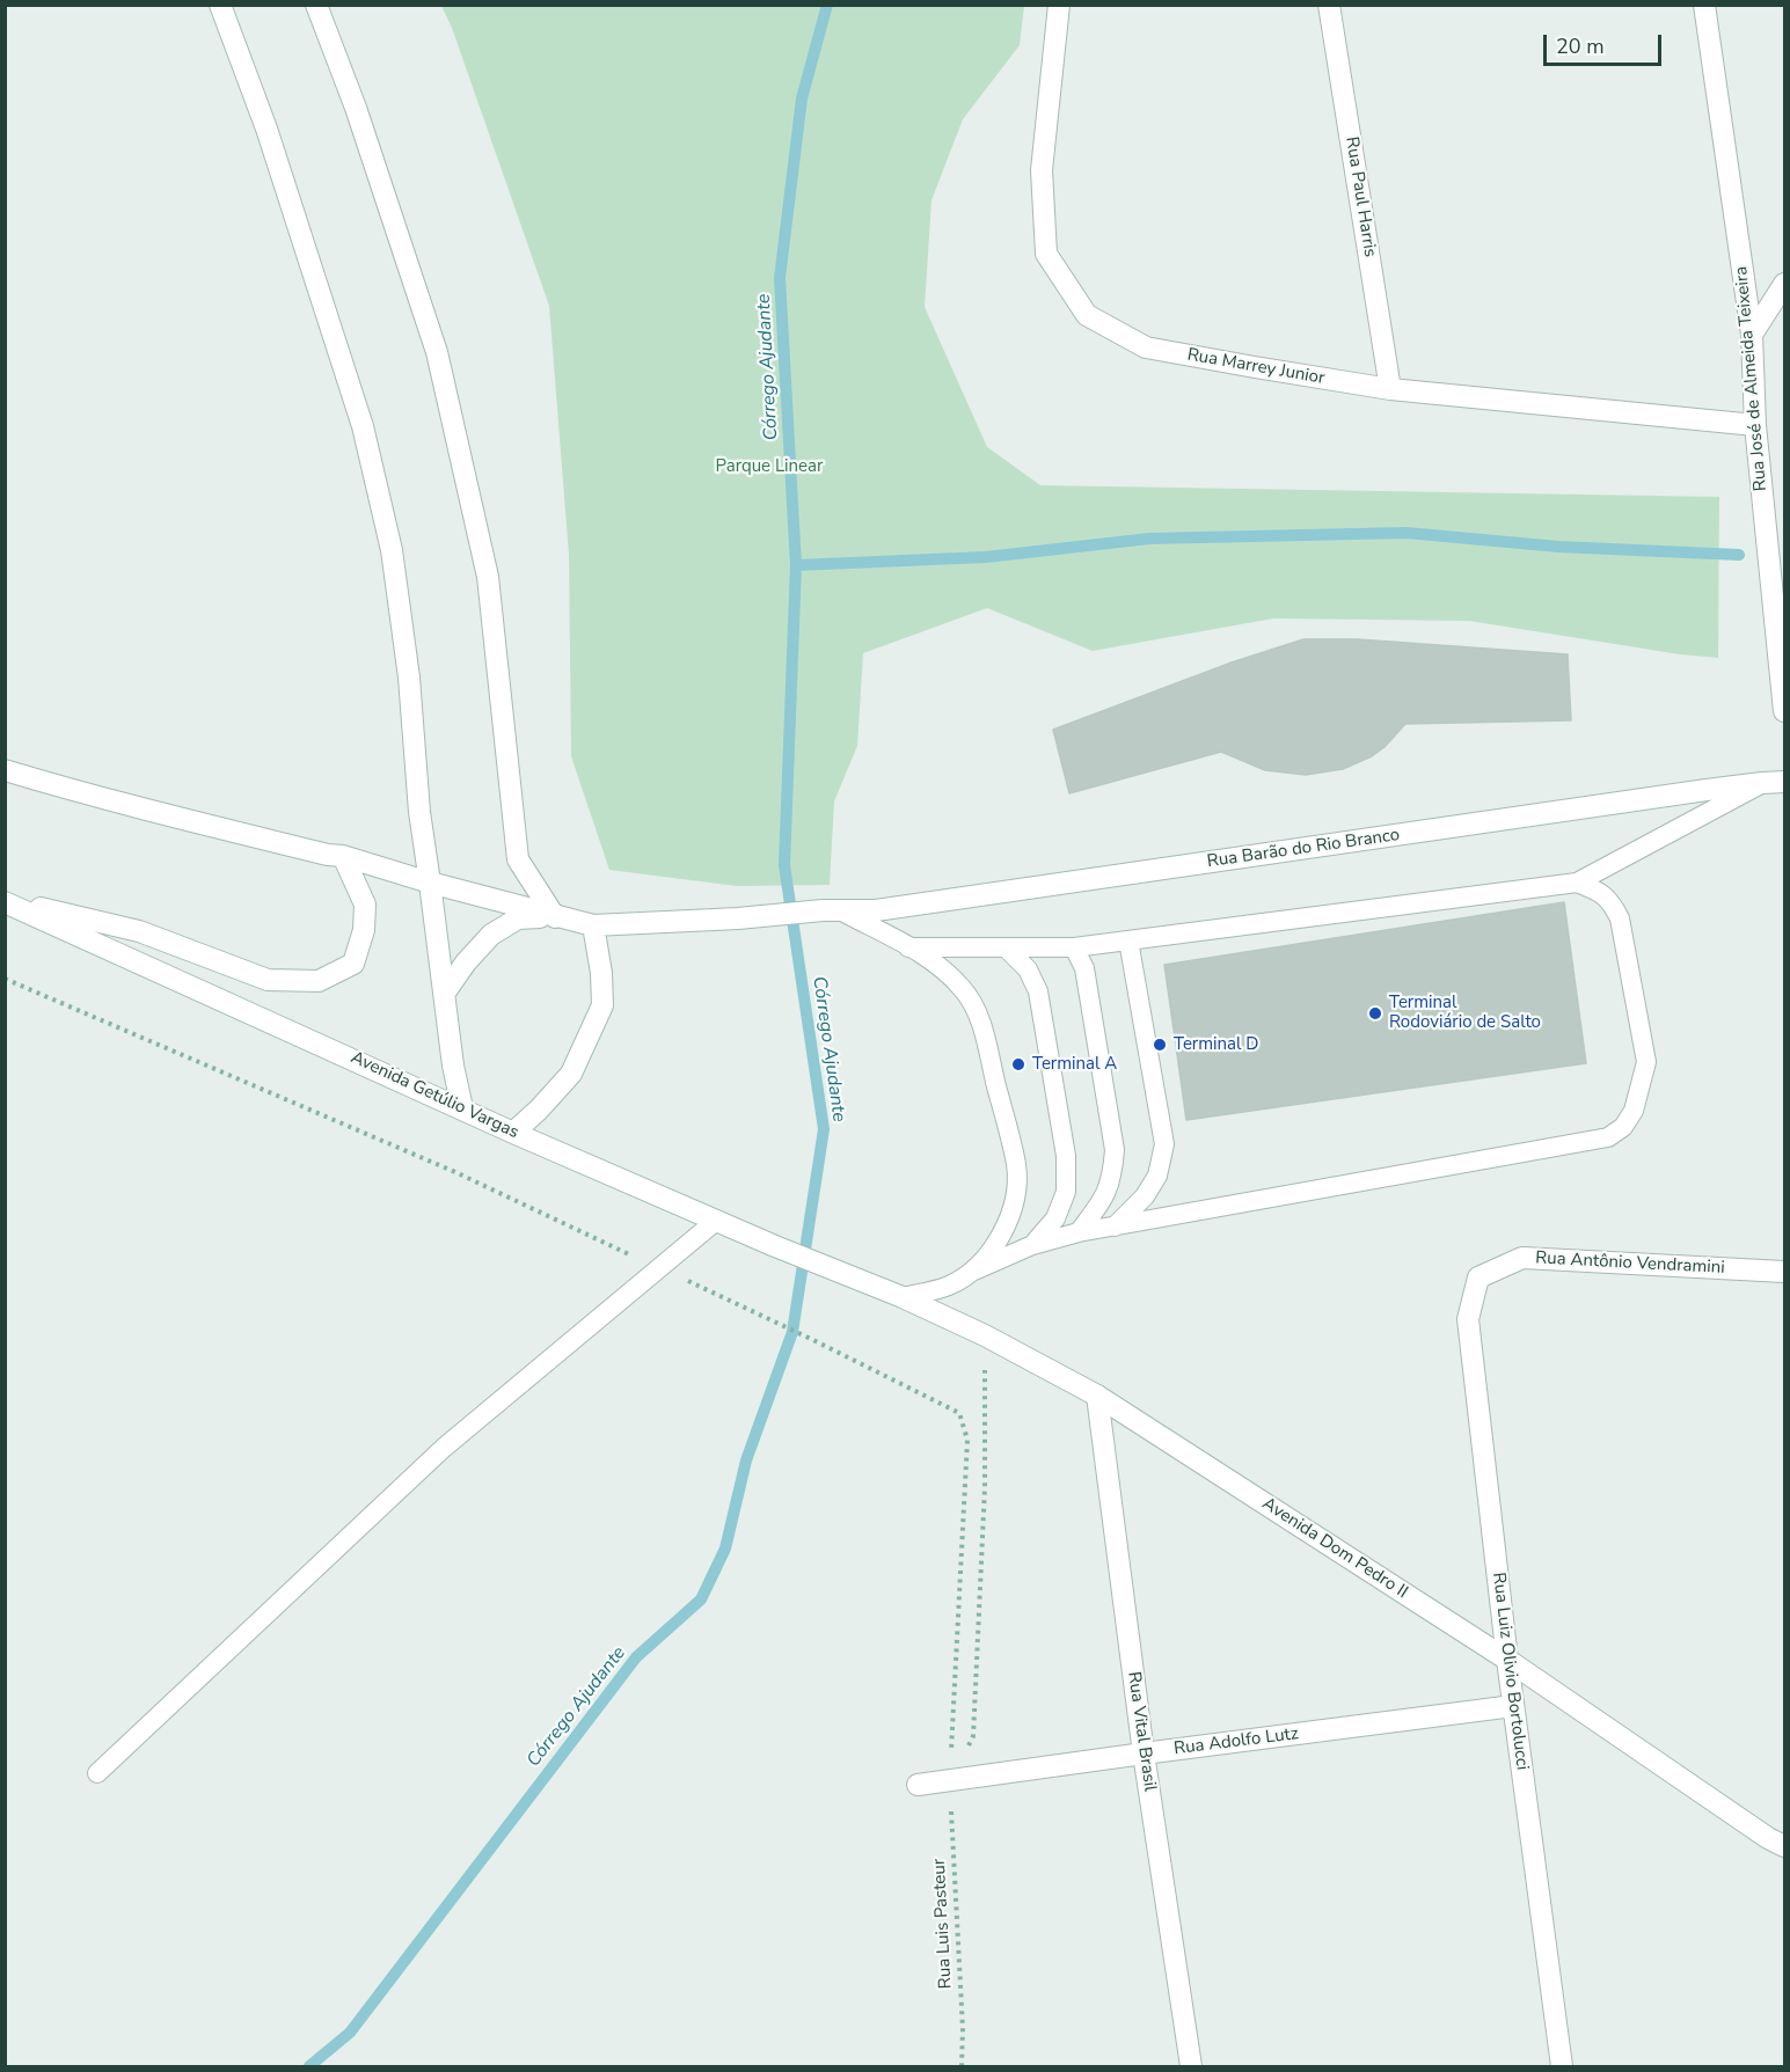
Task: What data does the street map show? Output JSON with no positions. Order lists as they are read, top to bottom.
{
  "streets": {
    "street": [
      "Rua Paul Harris",
      "Rua Marrey Junior",
      "Rua José de Almeida Teixeira",
      "Rua Barão do Rio Branco",
      "Avenida Getúlio Vargas",
      "Rua Antônio Vendramini",
      "Avenida Dom Pedro II",
      "Rua Luiz Olivio Bortolucci",
      "Rua Vital Brasil",
      "Rua Adolfo Lutz"
    ],
    "path": ["Rua Luis Pasteur"]
  },
  "crossings": [
    ["Rua Paul Harris", "Rua Marrey Junior"],
    ["Rua Marrey Junior", "Rua José de Almeida Teixeira"],
    ["Avenida Getúlio Vargas", "Avenida Dom Pedro II"],
    ["Rua Antônio Vendramini", "Rua Luiz Olivio Bortolucci"],
    ["Avenida Dom Pedro II", "Rua Luiz Olivio Bortolucci"],
    ["Avenida Dom Pedro II", "Rua Vital Brasil"],
    ["Rua Luiz Olivio Bortolucci", "Rua Adolfo Lutz"],
    ["Rua Vital Brasil", "Rua Adolfo Lutz"],
    ["Rua Adolfo Lutz", "Rua Luis Pasteur"]
  ],
  "water": ["Córrego Ajudante"],
  "parks": ["Parque Linear"],
  "places": ["Terminal Rodoviário de Salto", "Terminal D", "Terminal A"],
  "scale_bar": "20 m"
}
